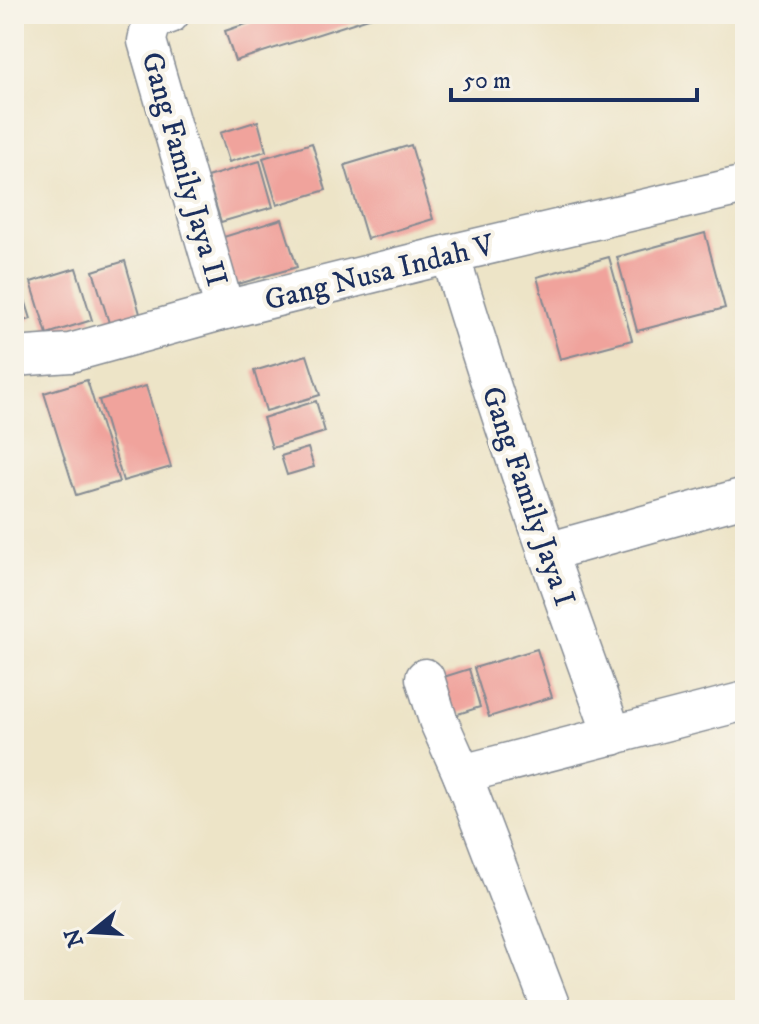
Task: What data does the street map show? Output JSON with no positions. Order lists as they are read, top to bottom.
{
  "streets": {
    "street": ["Gang Family Jaya II", "Gang Nusa Indah V", "Gang Family Jaya I"]
  },
  "crossings": [
    ["Gang Family Jaya II", "Gang Nusa Indah V"],
    ["Gang Nusa Indah V", "Gang Family Jaya I"]
  ],
  "scale_bar": "50 m",
  "north": "left"
}
